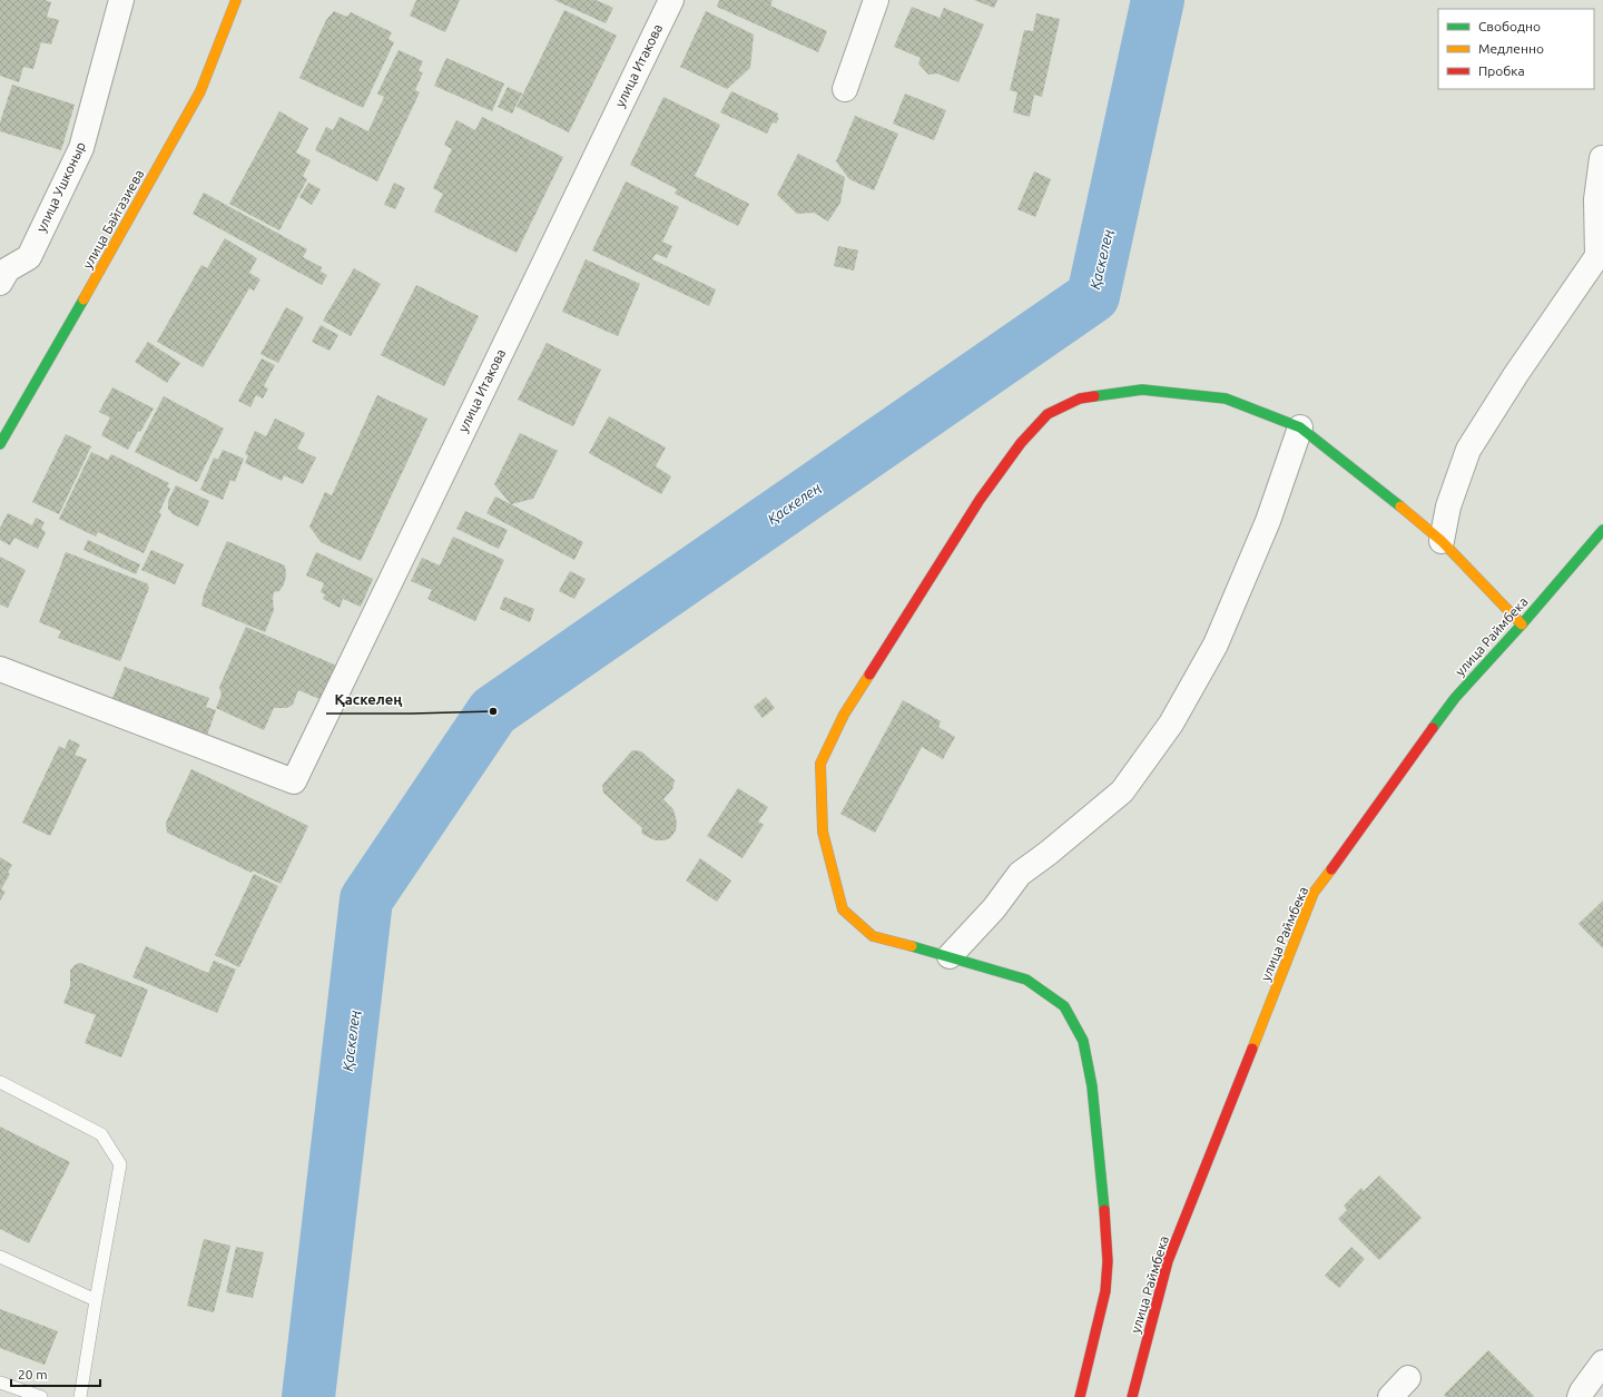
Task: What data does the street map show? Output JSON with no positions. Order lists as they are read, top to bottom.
{
  "streets": {
    "street": [
      "улица Итакова",
      "улица Ушконыр",
      "улица Байгазиева",
      "улица Раймбека"
    ]
  },
  "water": ["Қаскелең"],
  "places": ["Қаскелең"],
  "legend": ["Свободно", "Медленно", "Пробка"],
  "scale_bar": "20 m"
}
